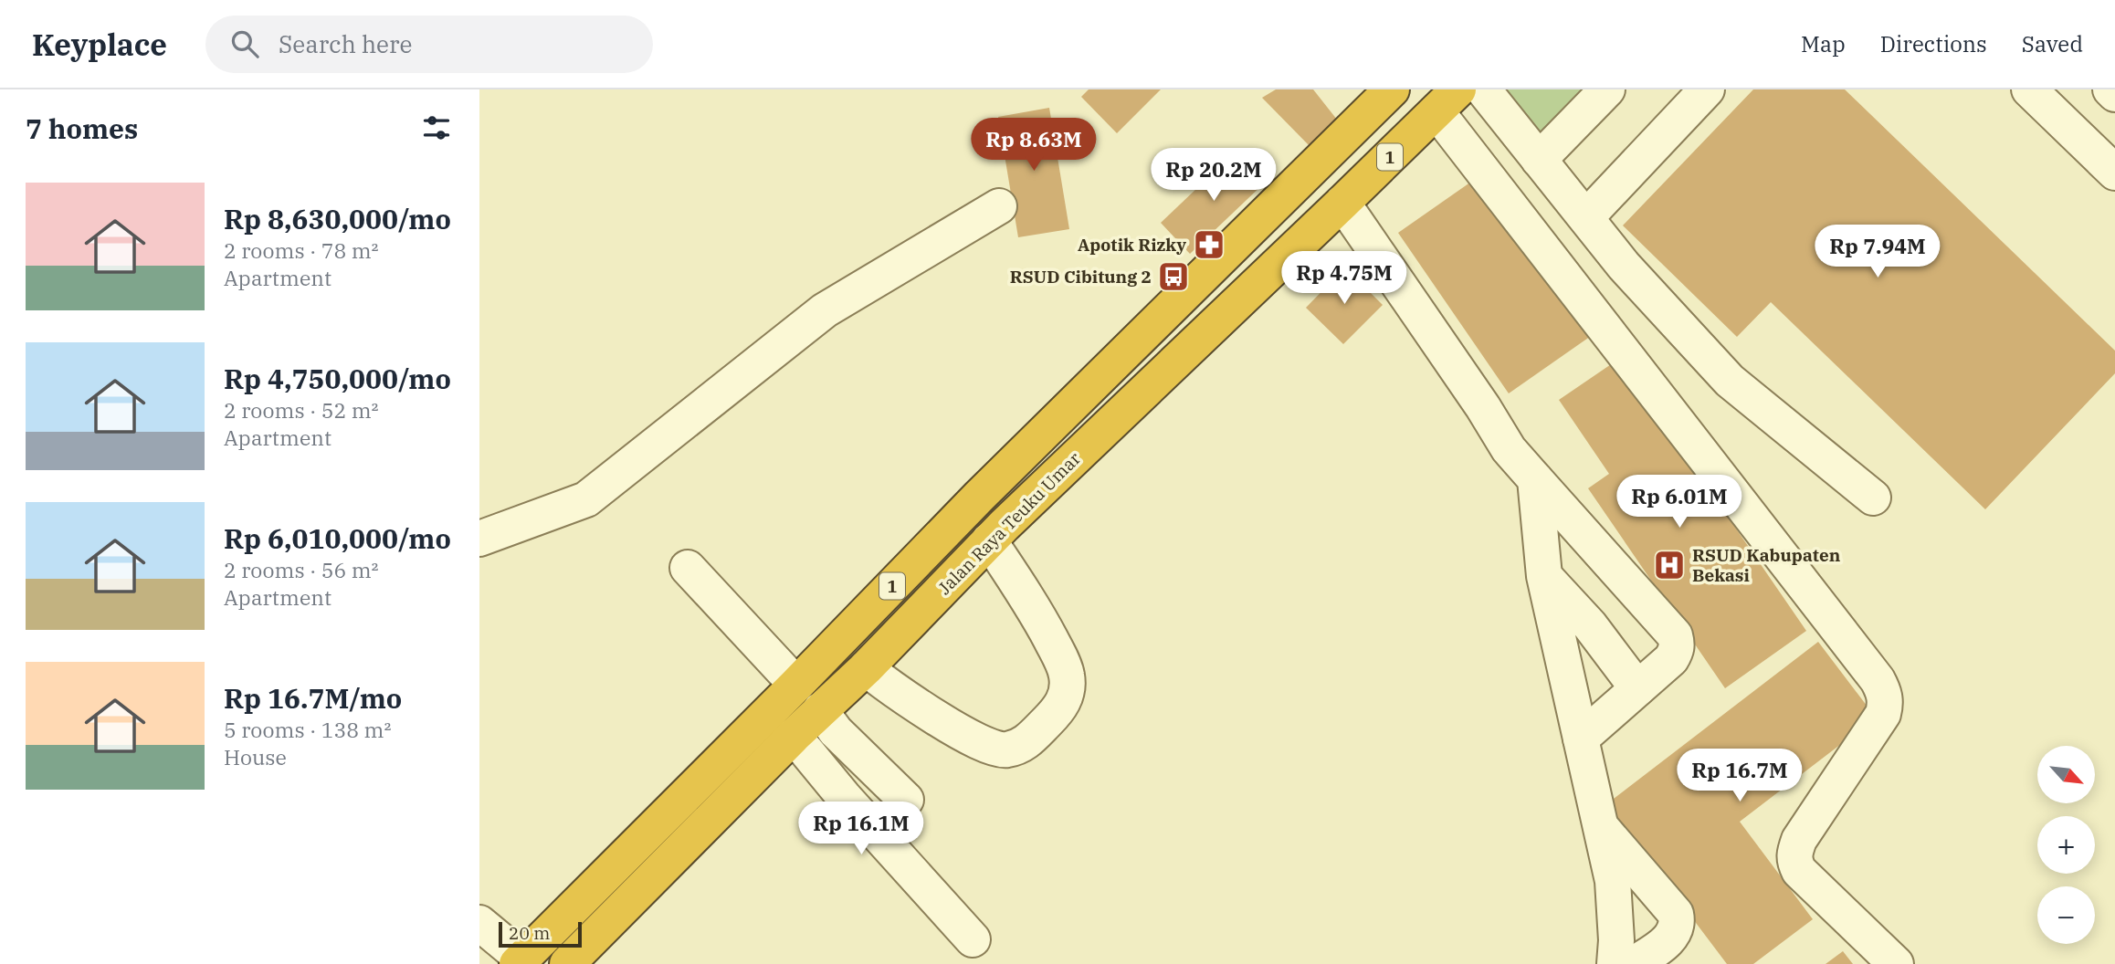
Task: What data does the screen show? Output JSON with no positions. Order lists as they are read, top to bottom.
{
  "streets": {
    "highway": ["1", "Jalan Raya Teuku Umar"]
  },
  "places": {
    "pharmacy": ["Apotik Rizky"],
    "bus stop": ["RSUD Cibitung 2"],
    "hospital": ["RSUD Kabupaten Bekasi"]
  },
  "scale_bar": "20 m",
  "north": "bottom right",
  "page": {
    "header": "Keyplace",
    "search": "Search here",
    "nav": ["Map", "Directions", "Saved"],
    "heading": "7 homes",
    "price": [
      "Rp 8.63M",
      "Rp 20.2M",
      "Rp 7.94M",
      "Rp 4.75M",
      "Rp 6.01M",
      "Rp 16.7M",
      "Rp 16.1M"
    ],
    "list": [
      {
        "name": "Rp 8,630,000/mo",
        "note": "2 rooms · 78 m² · Apartment"
      },
      {
        "name": "Rp 4,750,000/mo",
        "note": "2 rooms · 52 m² · Apartment"
      },
      {
        "name": "Rp 6,010,000/mo",
        "note": "2 rooms · 56 m² · Apartment"
      },
      {
        "name": "Rp 16.7M/mo",
        "note": "5 rooms · 138 m² · House"
      }
    ],
    "map_buttons": ["+", "−"],
    "scale": "20 m"
  }
}
